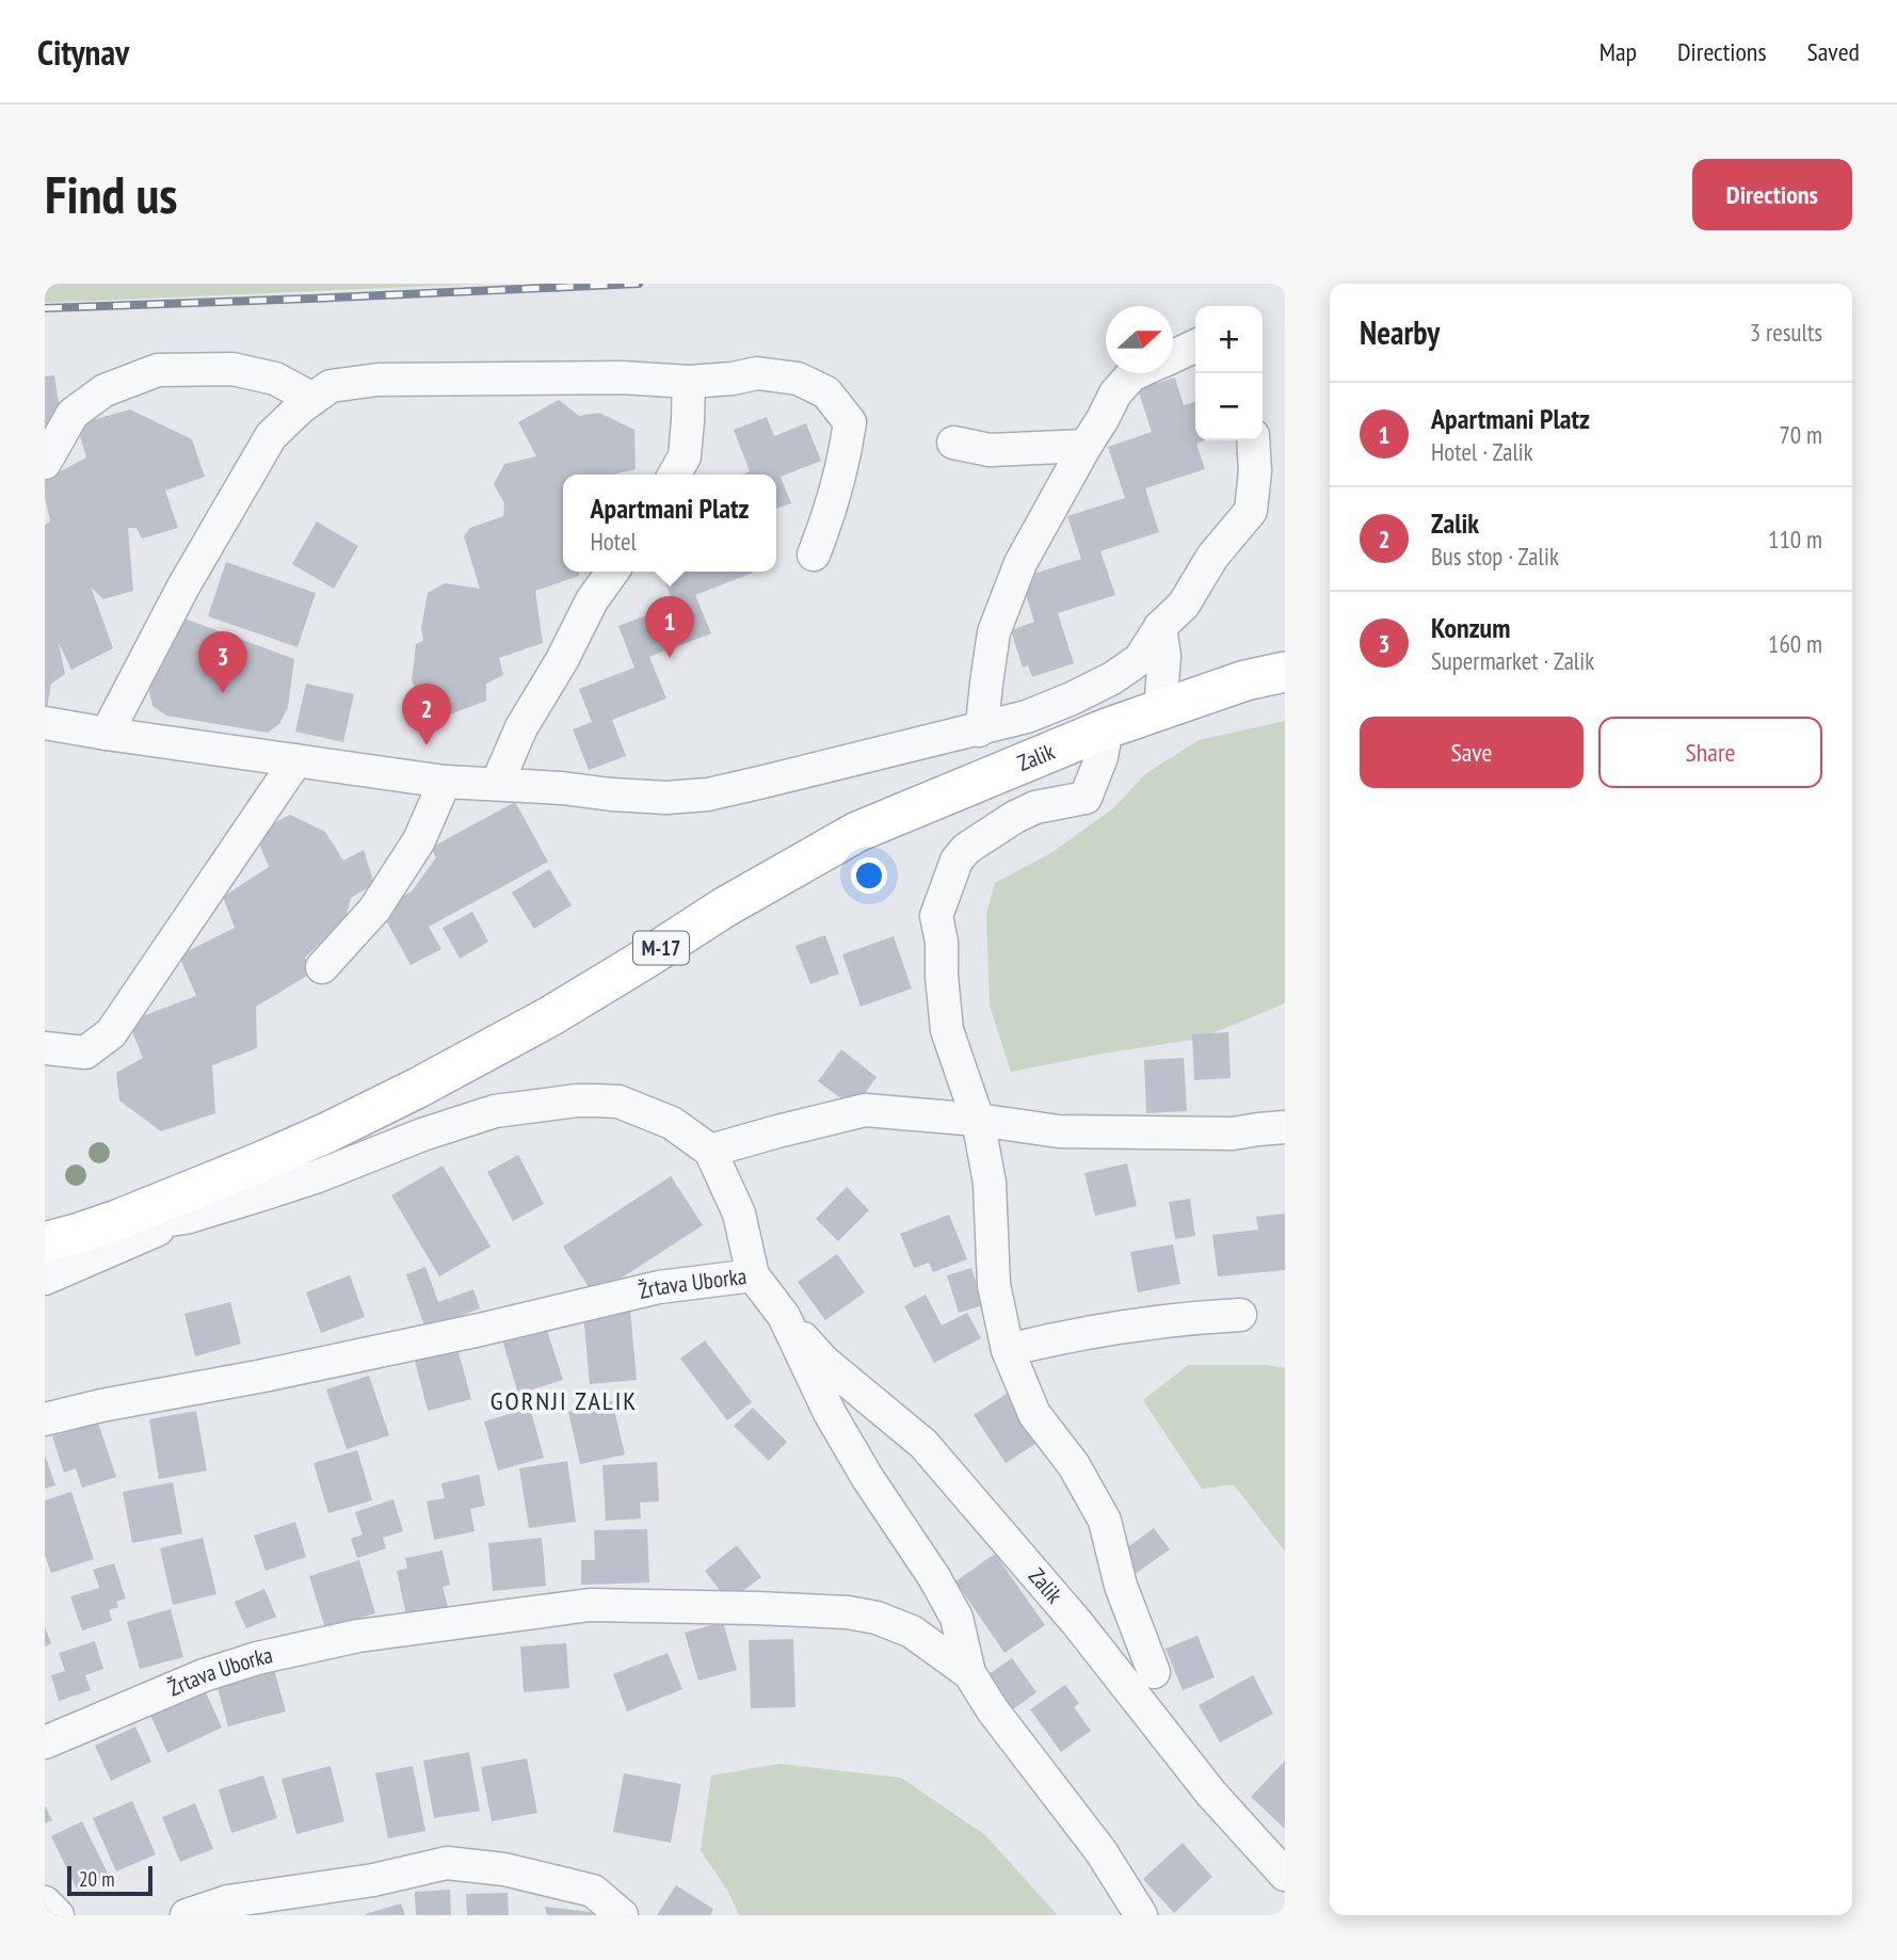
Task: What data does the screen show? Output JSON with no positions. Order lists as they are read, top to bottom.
{
  "streets": {
    "main road": ["Zalik", "M-17"],
    "street": ["Žrtava Uborka"]
  },
  "crossings": [
    ["Zalik", "Žrtava Uborka"]
  ],
  "districts": ["GORNJI ZALIK"],
  "scale_bar": "20 m",
  "north": "right",
  "page": {
    "header": "Citynav",
    "nav": ["Map", "Directions", "Saved"],
    "buttons": [
      "Directions",
      ["Save", "Share"]
    ],
    "title": "Find us",
    "heading": ["Nearby", "3 results"],
    "map_buttons": ["+", "−"],
    "list": [
      {
        "mark": "1",
        "name": "Apartmani Platz",
        "note": "Hotel · Zalik",
        "value": "70 m"
      },
      {
        "mark": "2",
        "name": "Zalik",
        "note": "Bus stop · Zalik",
        "value": "110 m"
      },
      {
        "mark": "3",
        "name": "Konzum",
        "note": "Supermarket · Zalik",
        "value": "160 m"
      }
    ],
    "popup": ["Apartmani Platz", "Hotel"],
    "pins": ["1", "3", "2"],
    "scale": "20 m"
  }
}
